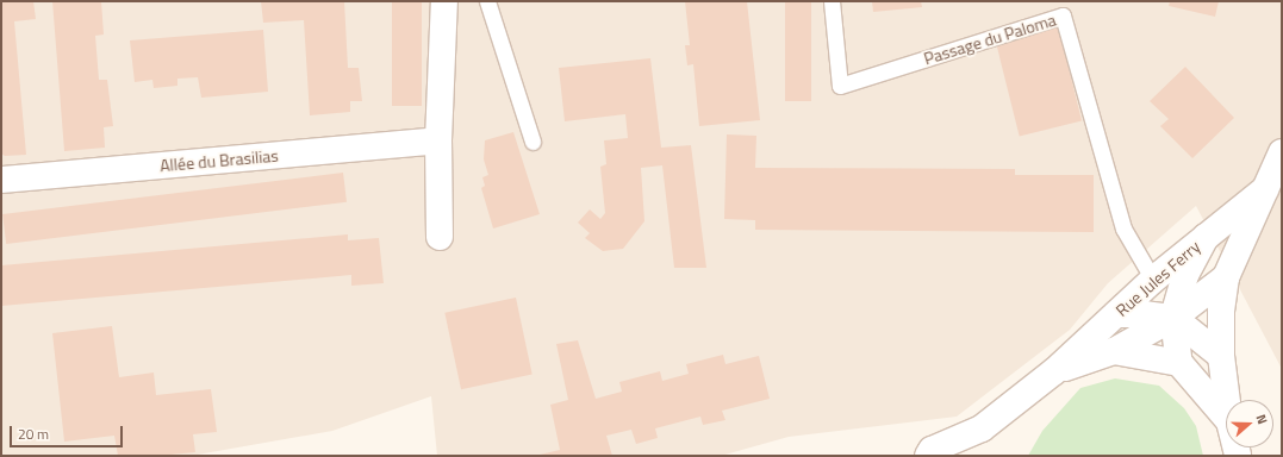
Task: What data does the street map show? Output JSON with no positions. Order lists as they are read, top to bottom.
{
  "streets": {
    "street": ["Allée du Brasilias", "Rue Jules Ferry"],
    "lane": ["Passage du Paloma"]
  },
  "crossings": [
    ["Passage du Paloma", "Rue Jules Ferry"]
  ],
  "scale_bar": "20 m",
  "north": "right"
}
